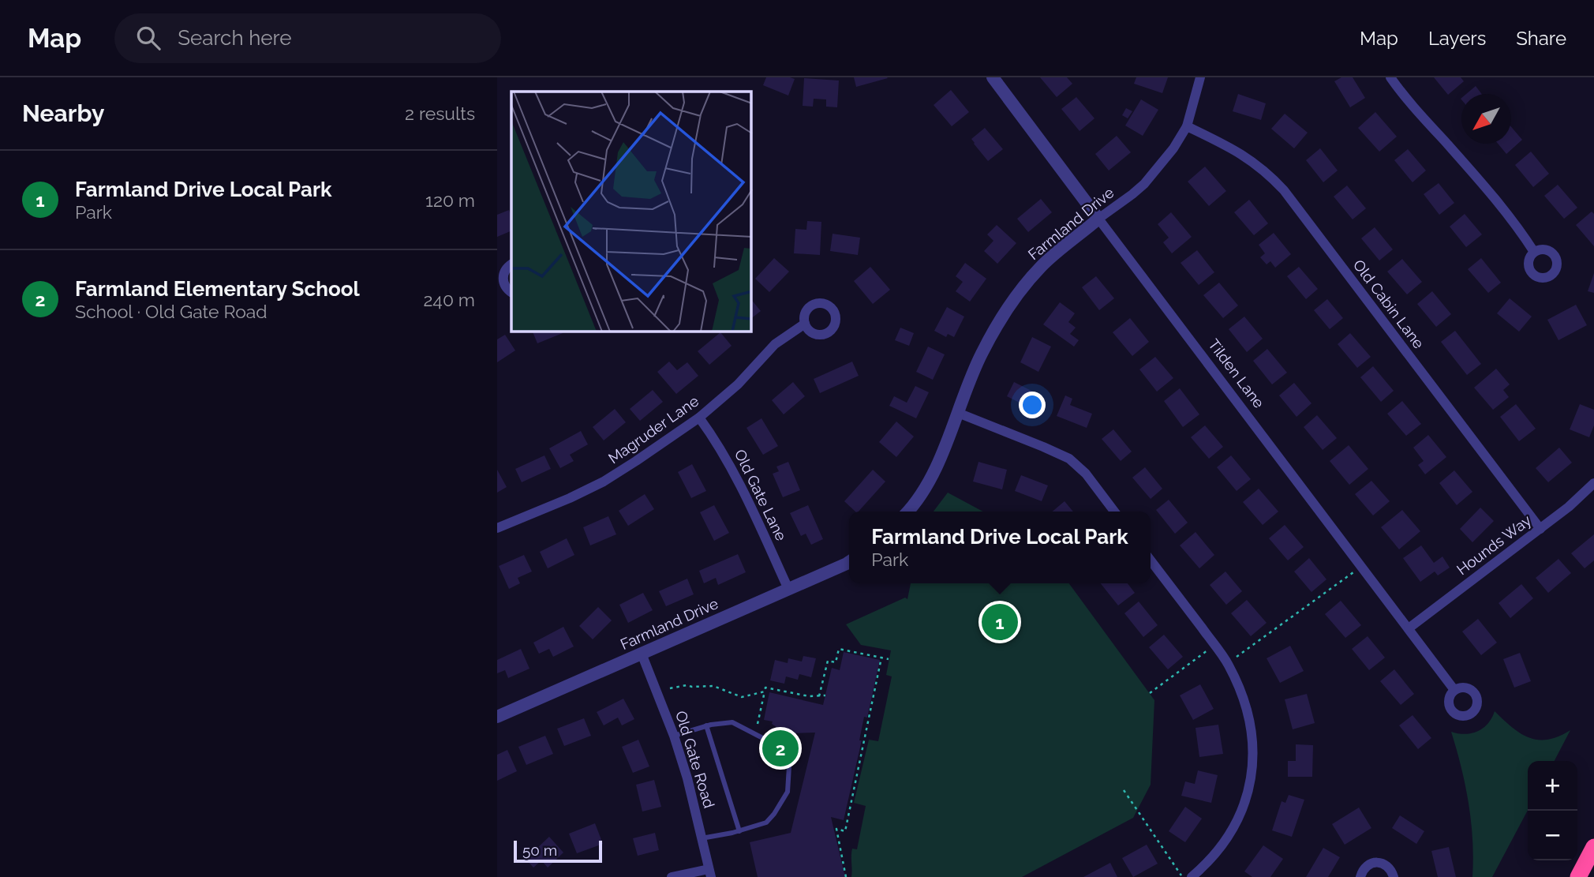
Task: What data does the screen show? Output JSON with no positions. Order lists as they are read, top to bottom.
{
  "streets": {
    "street": [
      "Farmland Drive",
      "Old Cabin Lane",
      "Tilden Lane",
      "Magruder Lane",
      "Old Gate Lane",
      "Hounds Way",
      "Old Gate Road"
    ]
  },
  "crossings": [
    ["Farmland Drive", "Old Cabin Lane"],
    ["Farmland Drive", "Tilden Lane"],
    ["Farmland Drive", "Old Gate Lane"],
    ["Farmland Drive", "Old Gate Road"],
    ["Old Cabin Lane", "Hounds Way"],
    ["Tilden Lane", "Hounds Way"],
    ["Magruder Lane", "Old Gate Lane"]
  ],
  "scale_bar": "50 m",
  "north": "bottom left",
  "page": {
    "header": "Map",
    "search": "Search here",
    "nav": ["Map", "Layers", "Share"],
    "heading": ["Nearby", "2 results"],
    "list": [
      {
        "mark": "1",
        "name": "Farmland Drive Local Park",
        "note": "Park",
        "value": "120 m"
      },
      {
        "mark": "2",
        "name": "Farmland Elementary School",
        "note": "School · Old Gate Road",
        "value": "240 m"
      }
    ],
    "popup": ["Farmland Drive Local Park", "Park"],
    "pins": ["1", "2"],
    "map_buttons": ["+", "−"],
    "scale": "50 m"
  }
}
